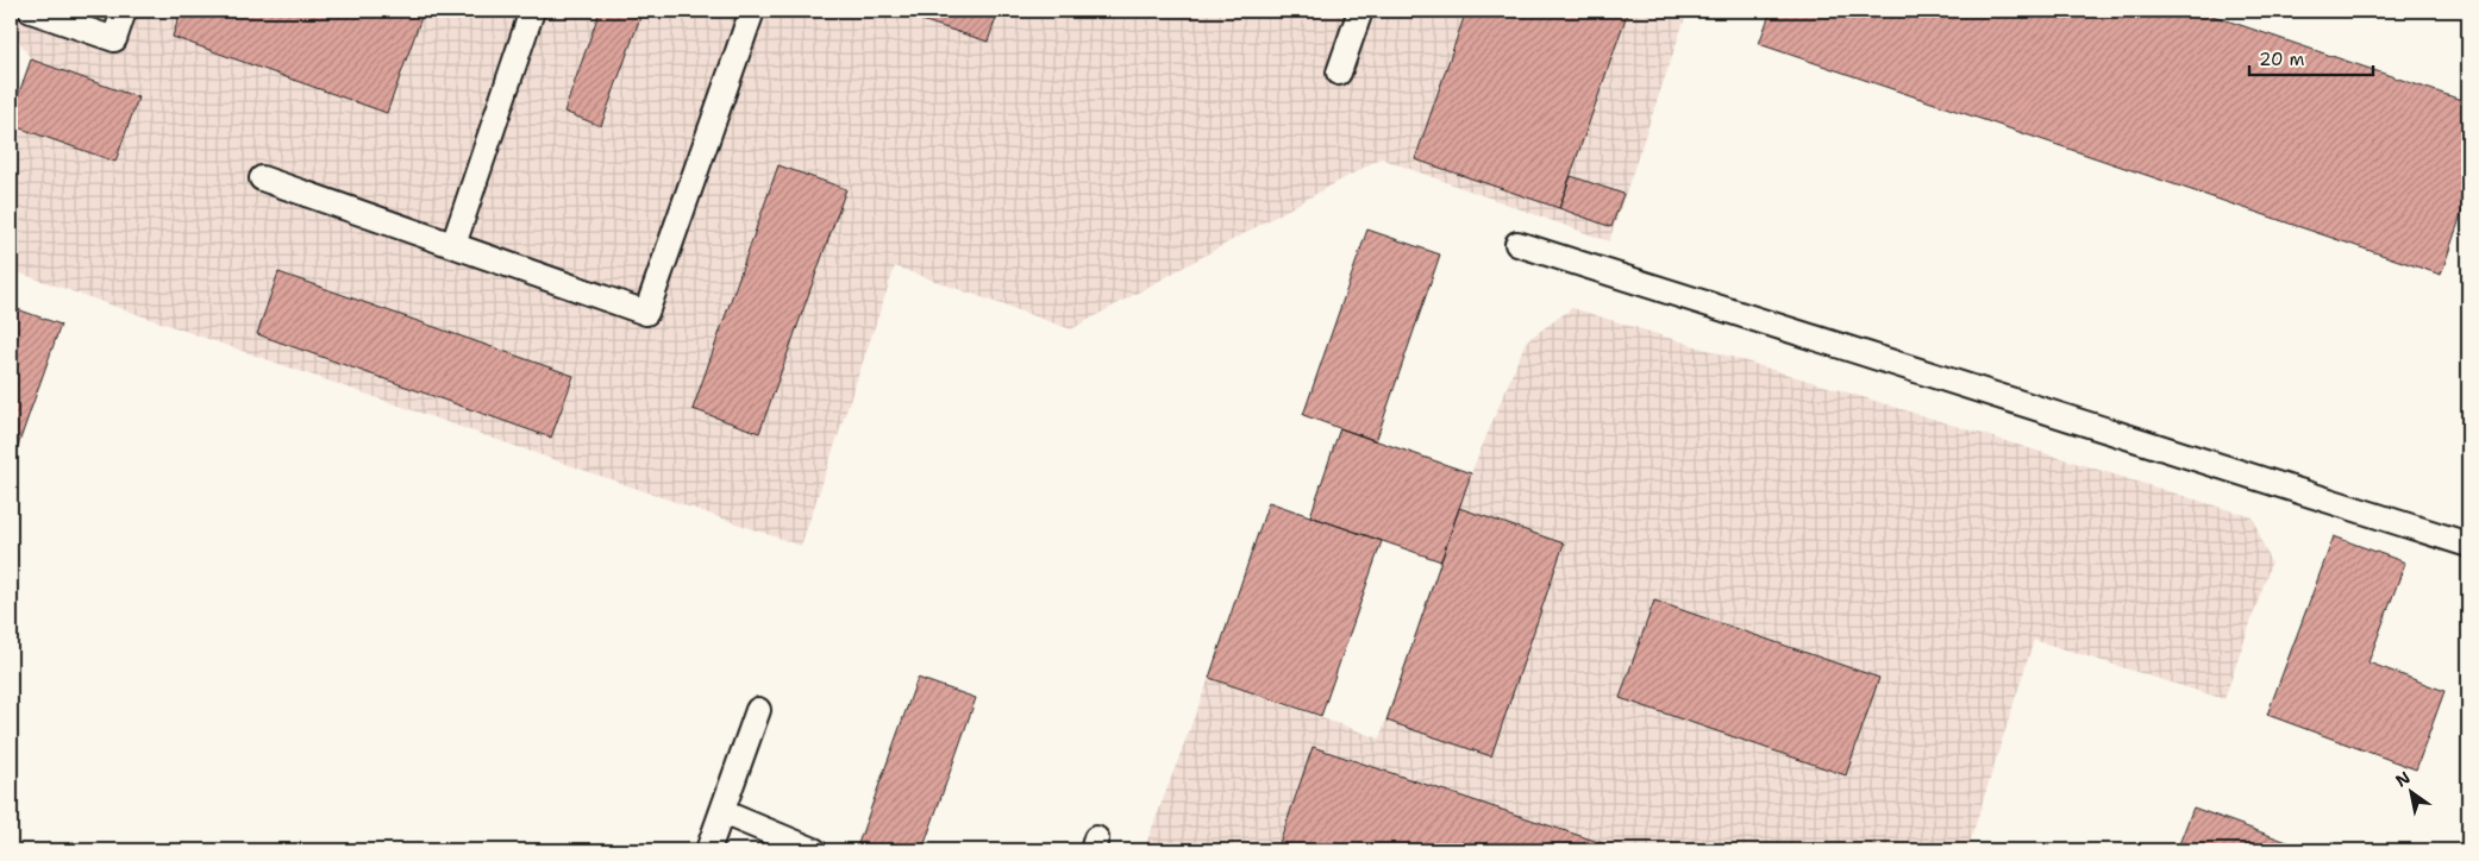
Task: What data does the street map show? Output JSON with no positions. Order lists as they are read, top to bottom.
{
  "scale_bar": "20 m",
  "north": "top left"
}
